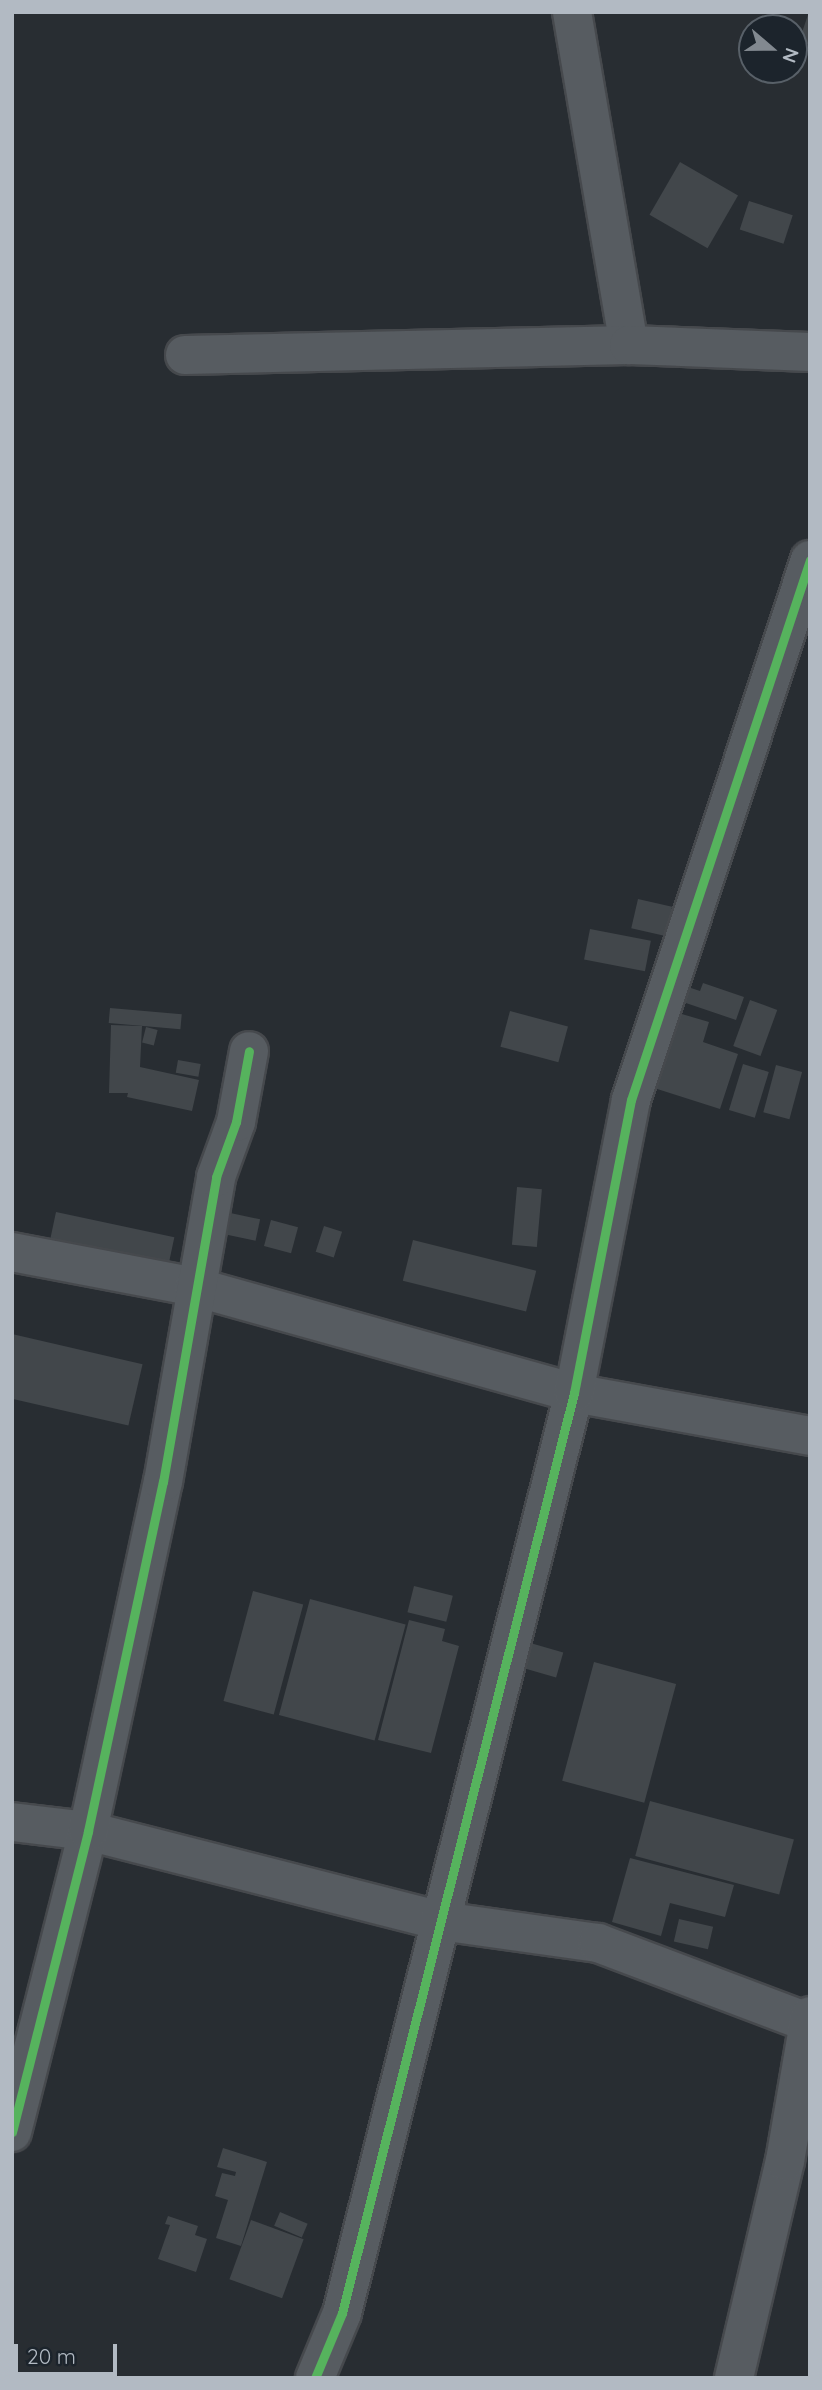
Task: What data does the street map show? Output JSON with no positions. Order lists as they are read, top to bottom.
{
  "scale_bar": "20 m",
  "north": "right"
}
